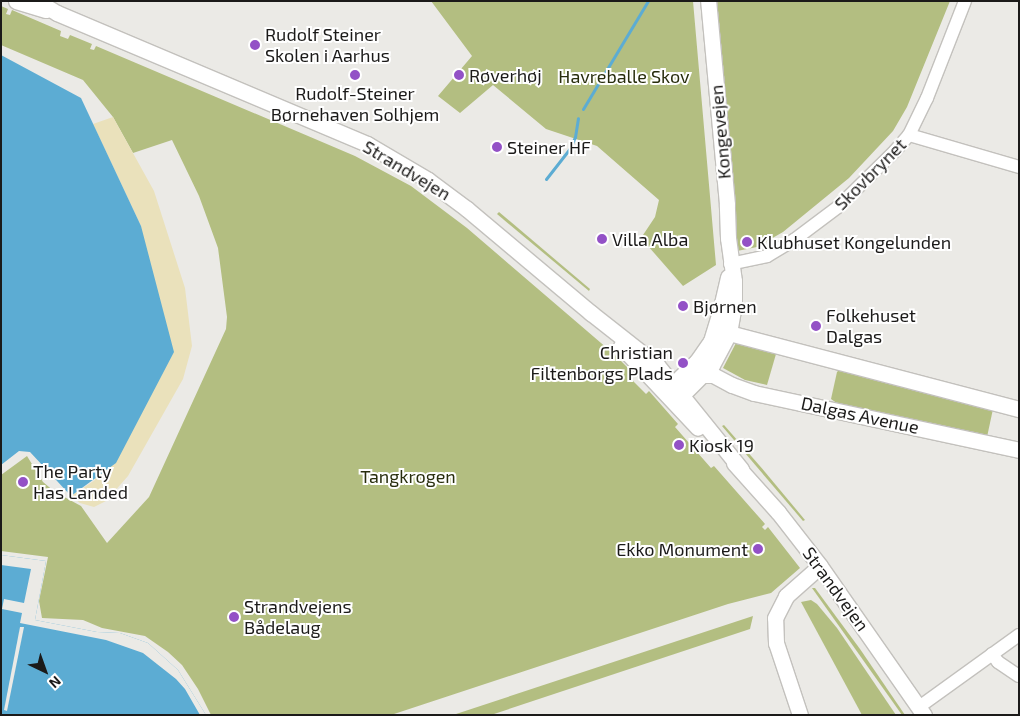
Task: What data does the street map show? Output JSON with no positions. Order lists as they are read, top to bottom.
{
  "streets": {
    "street": [
      "Kongevejen",
      "Strandvejen",
      "Skovbrynet",
      "Dalgas Avenue"
    ]
  },
  "crossings": [
    ["Kongevejen", "Skovbrynet"]
  ],
  "parks": ["Havreballe Skov", "Tangkrogen"],
  "places": [
    "Rudolf Steiner Skolen i Aarhus",
    "Rudolf-Steiner Børnehaven Solhjem",
    "Røverhøj",
    "Steiner HF",
    "Villa Alba",
    "Klubhuset Kongelunden",
    "Bjørnen",
    "Folkehuset Dalgas",
    "Christian Filtenborgs Plads",
    "Kiosk 19",
    "The Party Has Landed",
    "Ekko Monument",
    "Strandvejens Bådelaug"
  ],
  "north": "bottom right"
}
